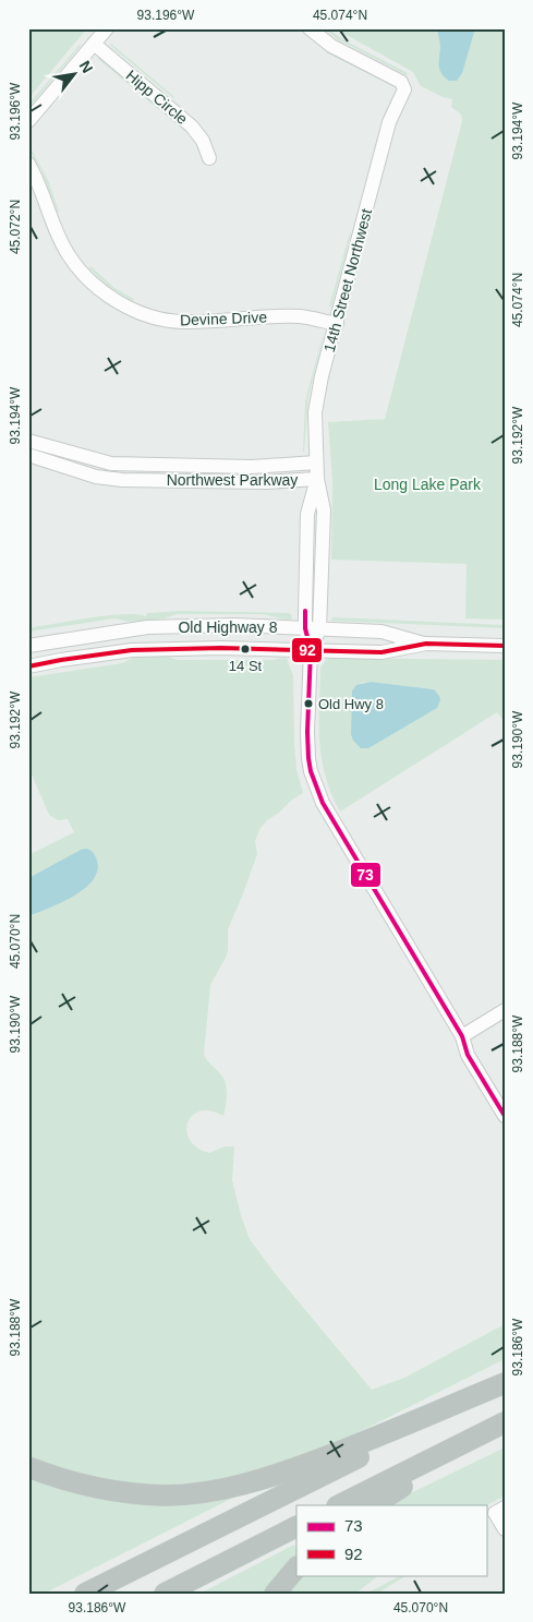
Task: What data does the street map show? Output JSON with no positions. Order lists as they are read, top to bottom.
{
  "streets": {
    "street": [
      "Hipp Circle",
      "14th Street Northwest",
      "Devine Drive",
      "Northwest Parkway",
      "Old Highway 8"
    ]
  },
  "crossings": [
    ["14th Street Northwest", "Devine Drive"],
    ["14th Street Northwest", "Northwest Parkway"],
    ["14th Street Northwest", "Old Highway 8"]
  ],
  "parks": ["Long Lake Park"],
  "places": ["14 St", "Old Hwy 8"],
  "lines": ["transit line 73", "transit line 92"],
  "legend": ["73", "92"],
  "north": "top right",
  "coordinates": [
    "93.196°W",
    "45.074°N",
    "93.194°W",
    "45.072°N",
    "93.192°W",
    "93.190°W",
    "45.070°N",
    "93.188°W",
    "93.186°W"
  ]
}
